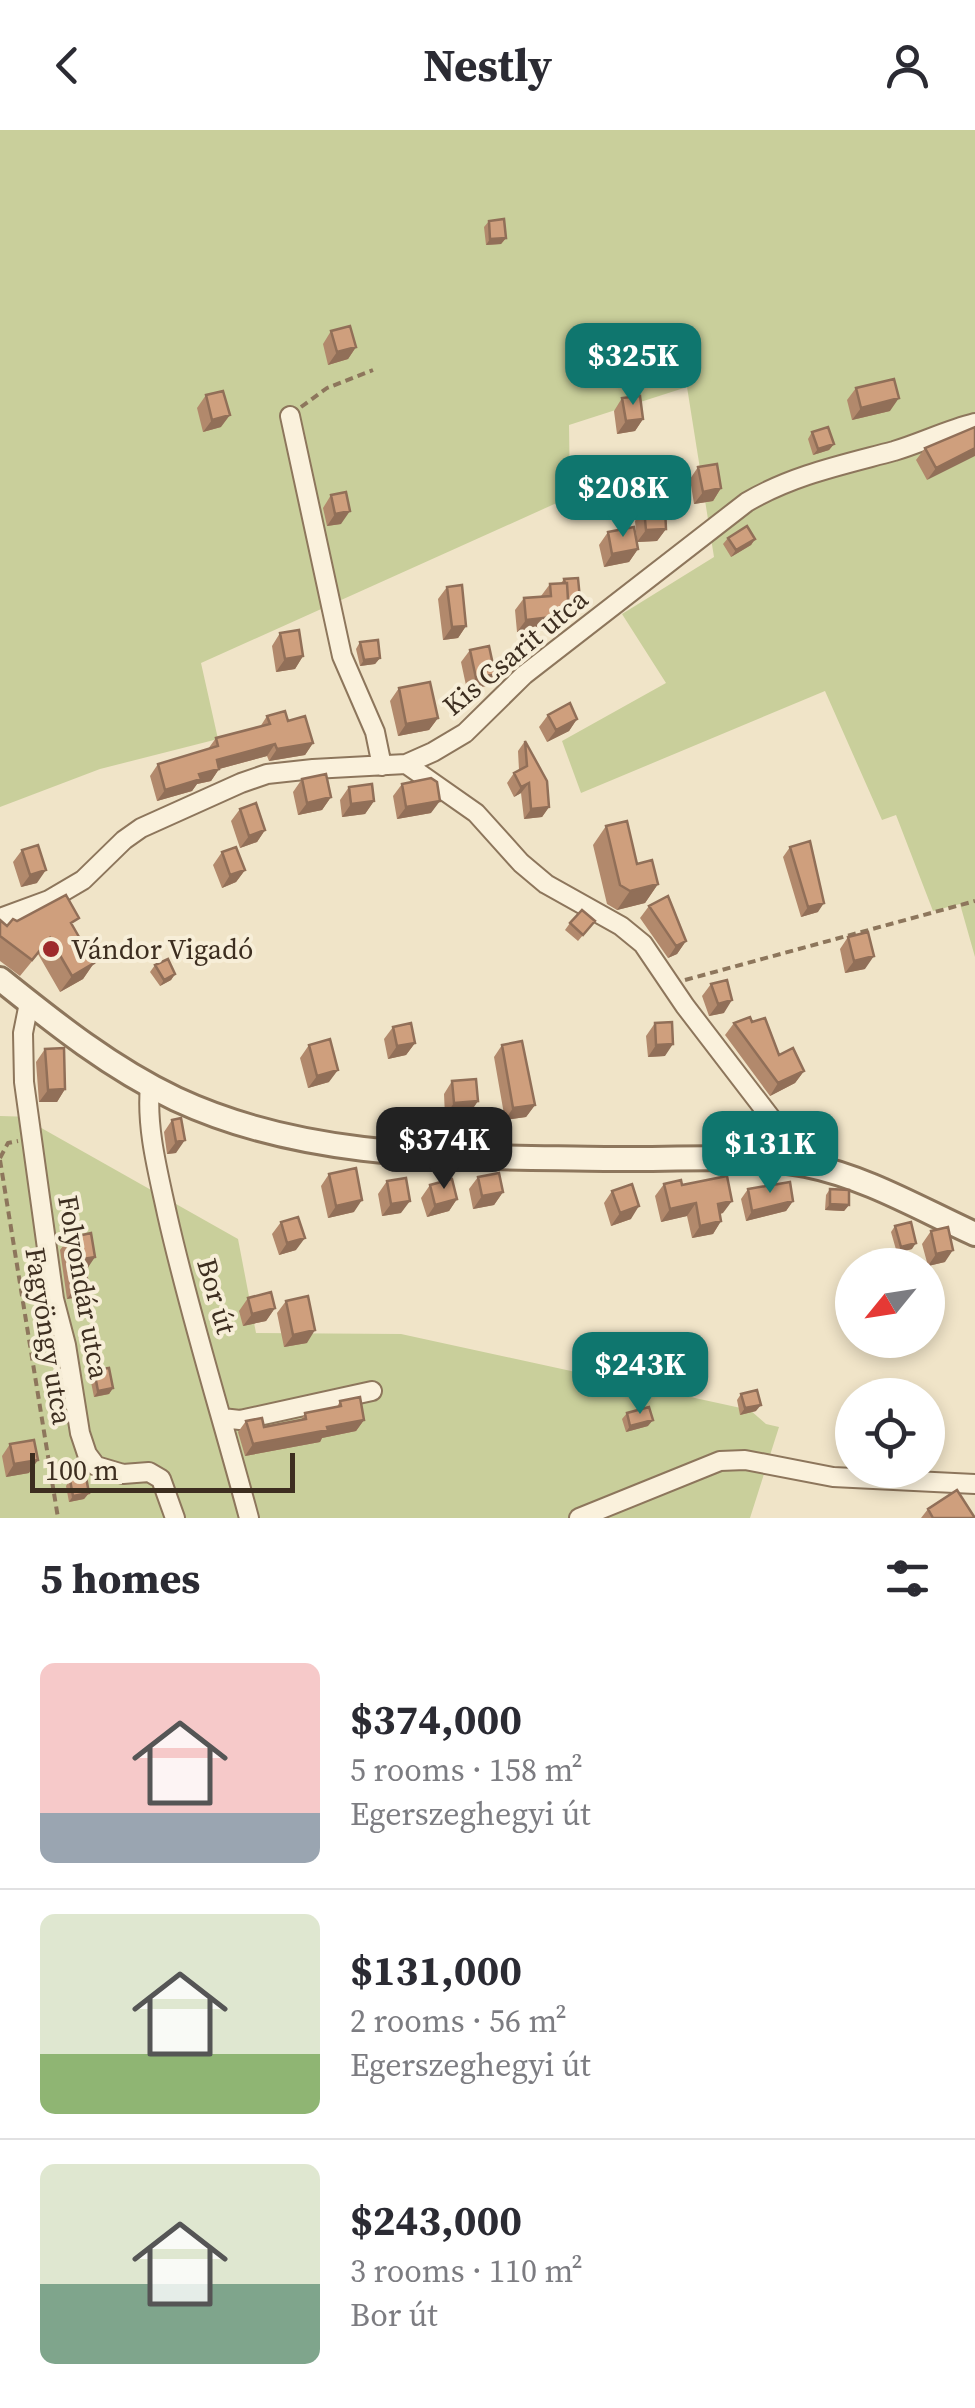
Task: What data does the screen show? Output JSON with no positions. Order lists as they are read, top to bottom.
{
  "streets": {
    "street": ["Kis Csarit utca", "Folyondár utca", "Bor út"],
    "path": ["Fagyöngy utca"]
  },
  "places": ["Vándor Vigadó"],
  "scale_bar": "100 m",
  "north": "bottom left",
  "page": {
    "header": "Nestly",
    "price": [
      "$325K",
      "$208K",
      "$374K",
      "$131K",
      "$243K"
    ],
    "scale": "100 m",
    "heading": "5 homes",
    "list": [
      {
        "name": "$374,000",
        "note": "5 rooms · 158 m² · Egerszeghegyi út"
      },
      {
        "name": "$131,000",
        "note": "2 rooms · 56 m² · Egerszeghegyi út"
      },
      {
        "name": "$243,000",
        "note": "3 rooms · 110 m² · Bor út"
      }
    ]
  }
}
